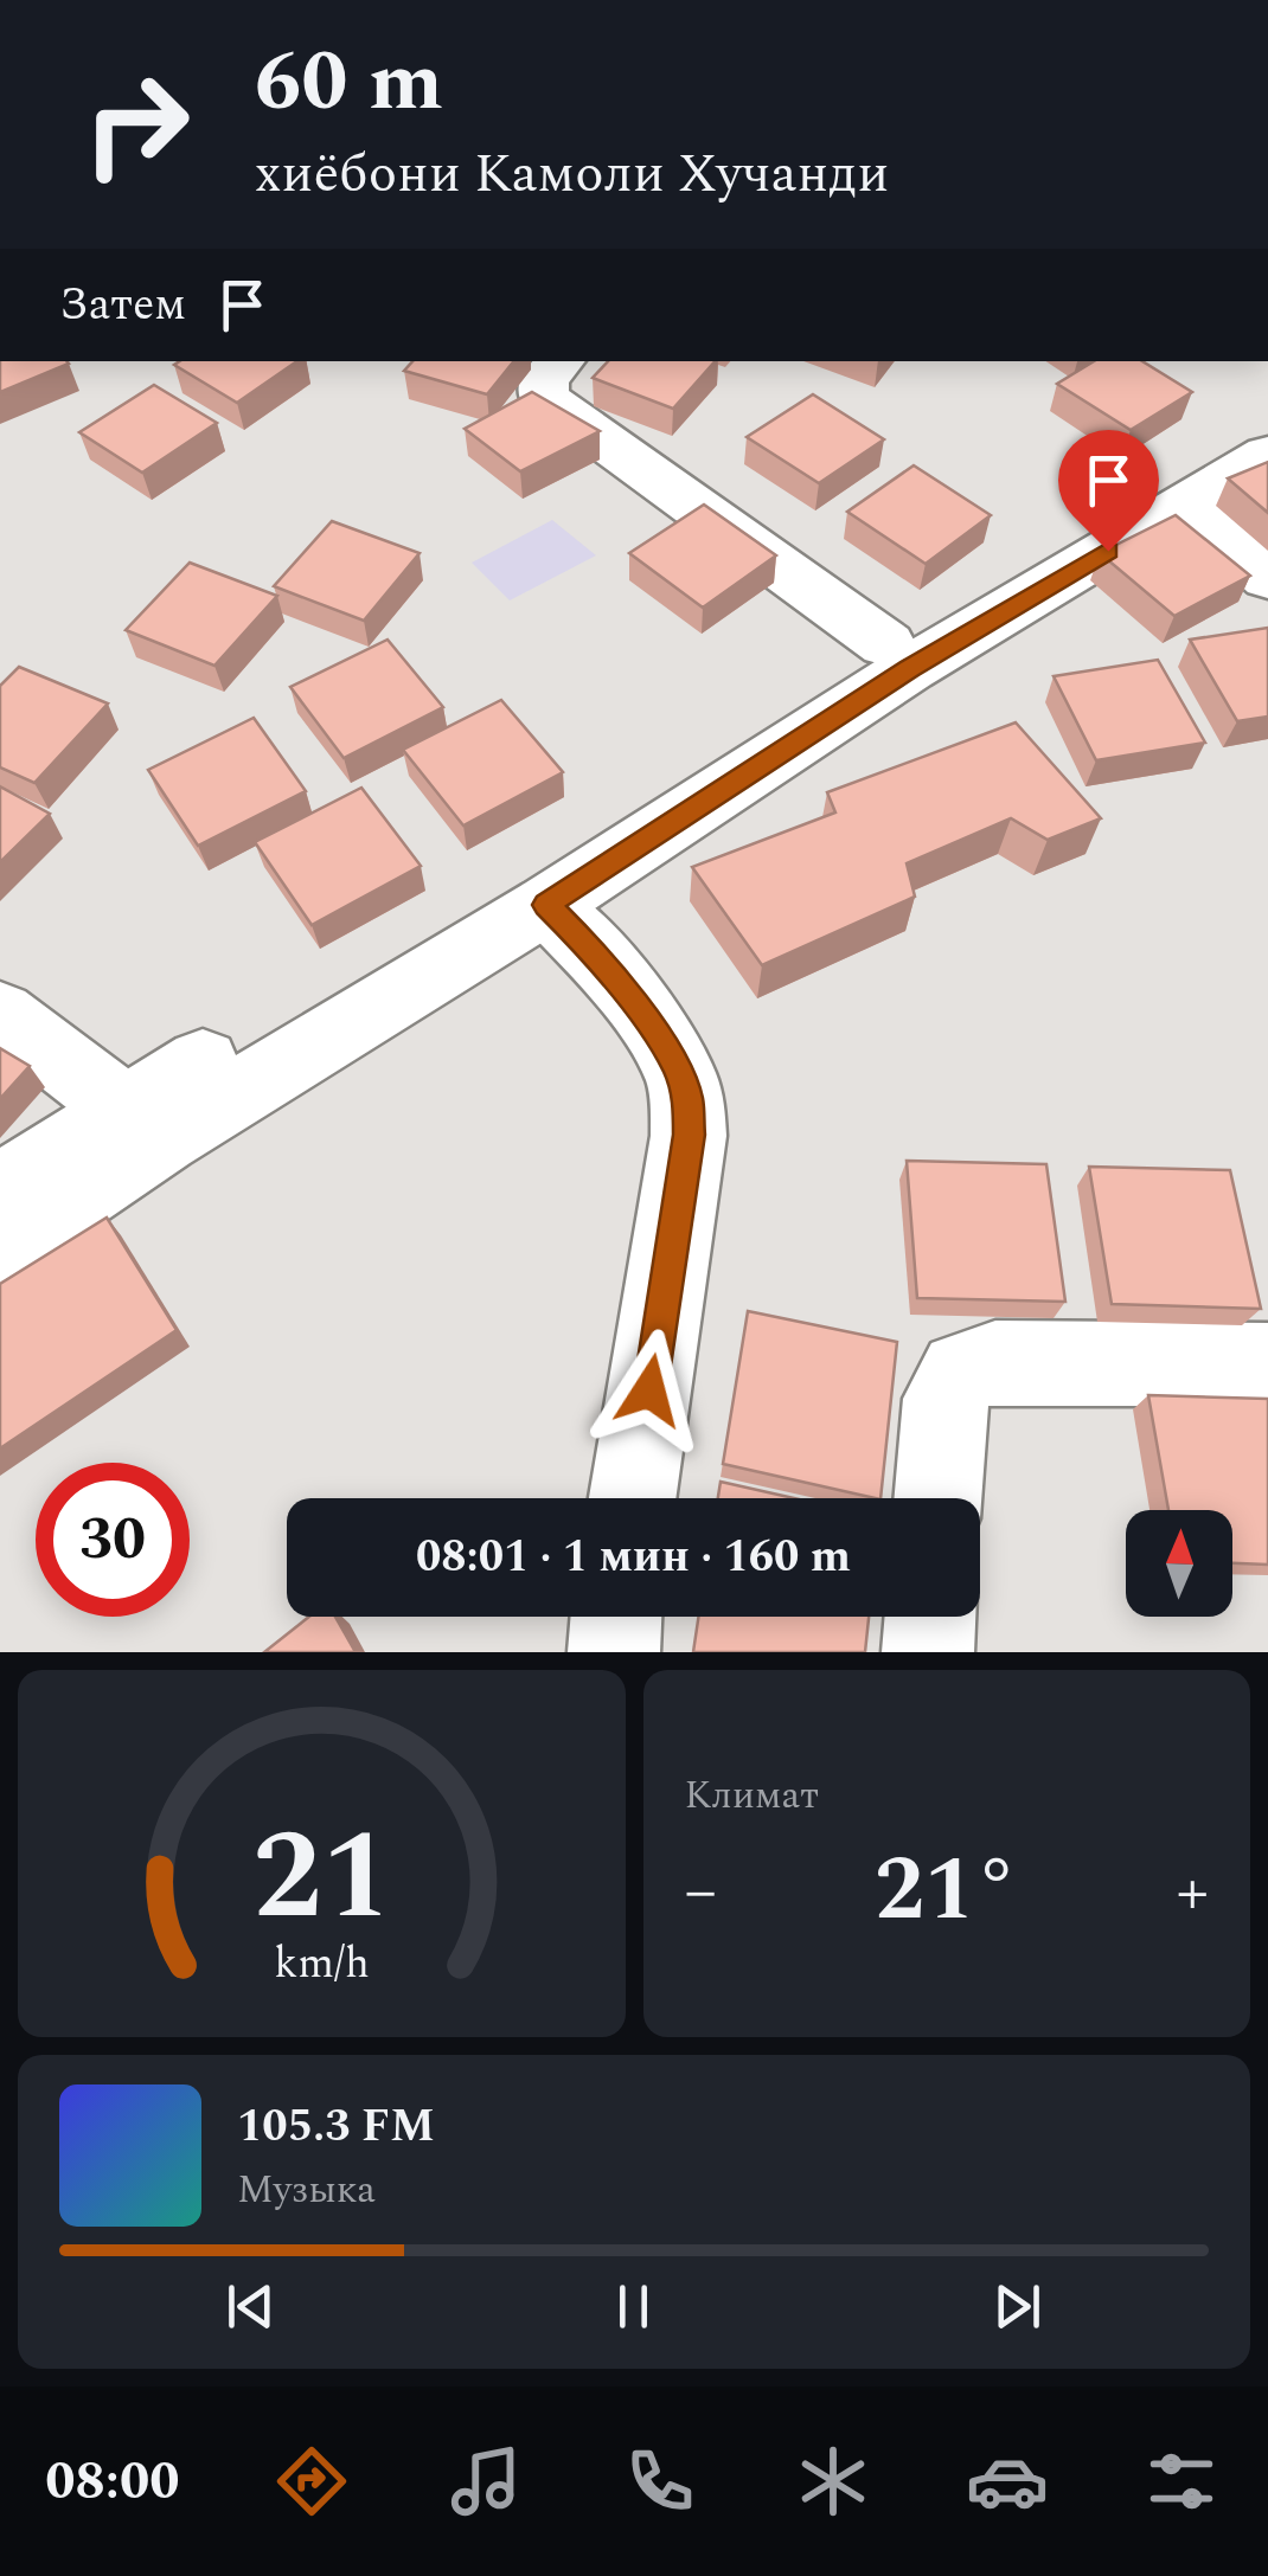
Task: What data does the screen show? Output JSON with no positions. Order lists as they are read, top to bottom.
{
  "north": "top",
  "page": {
    "turn": ["60 m", "хиёбони Камоли Хучанди"],
    "then": "Затем",
    "limit": "30",
    "trip": "08:01 · 1 мин · 160 m",
    "tile": "Климат",
    "heat": ["−", "21°", "+"],
    "song": ["105.3 FM", "Музыка"],
    "tabs": "08:00",
    "gauge": ["21", "km/h"]
  }
}
